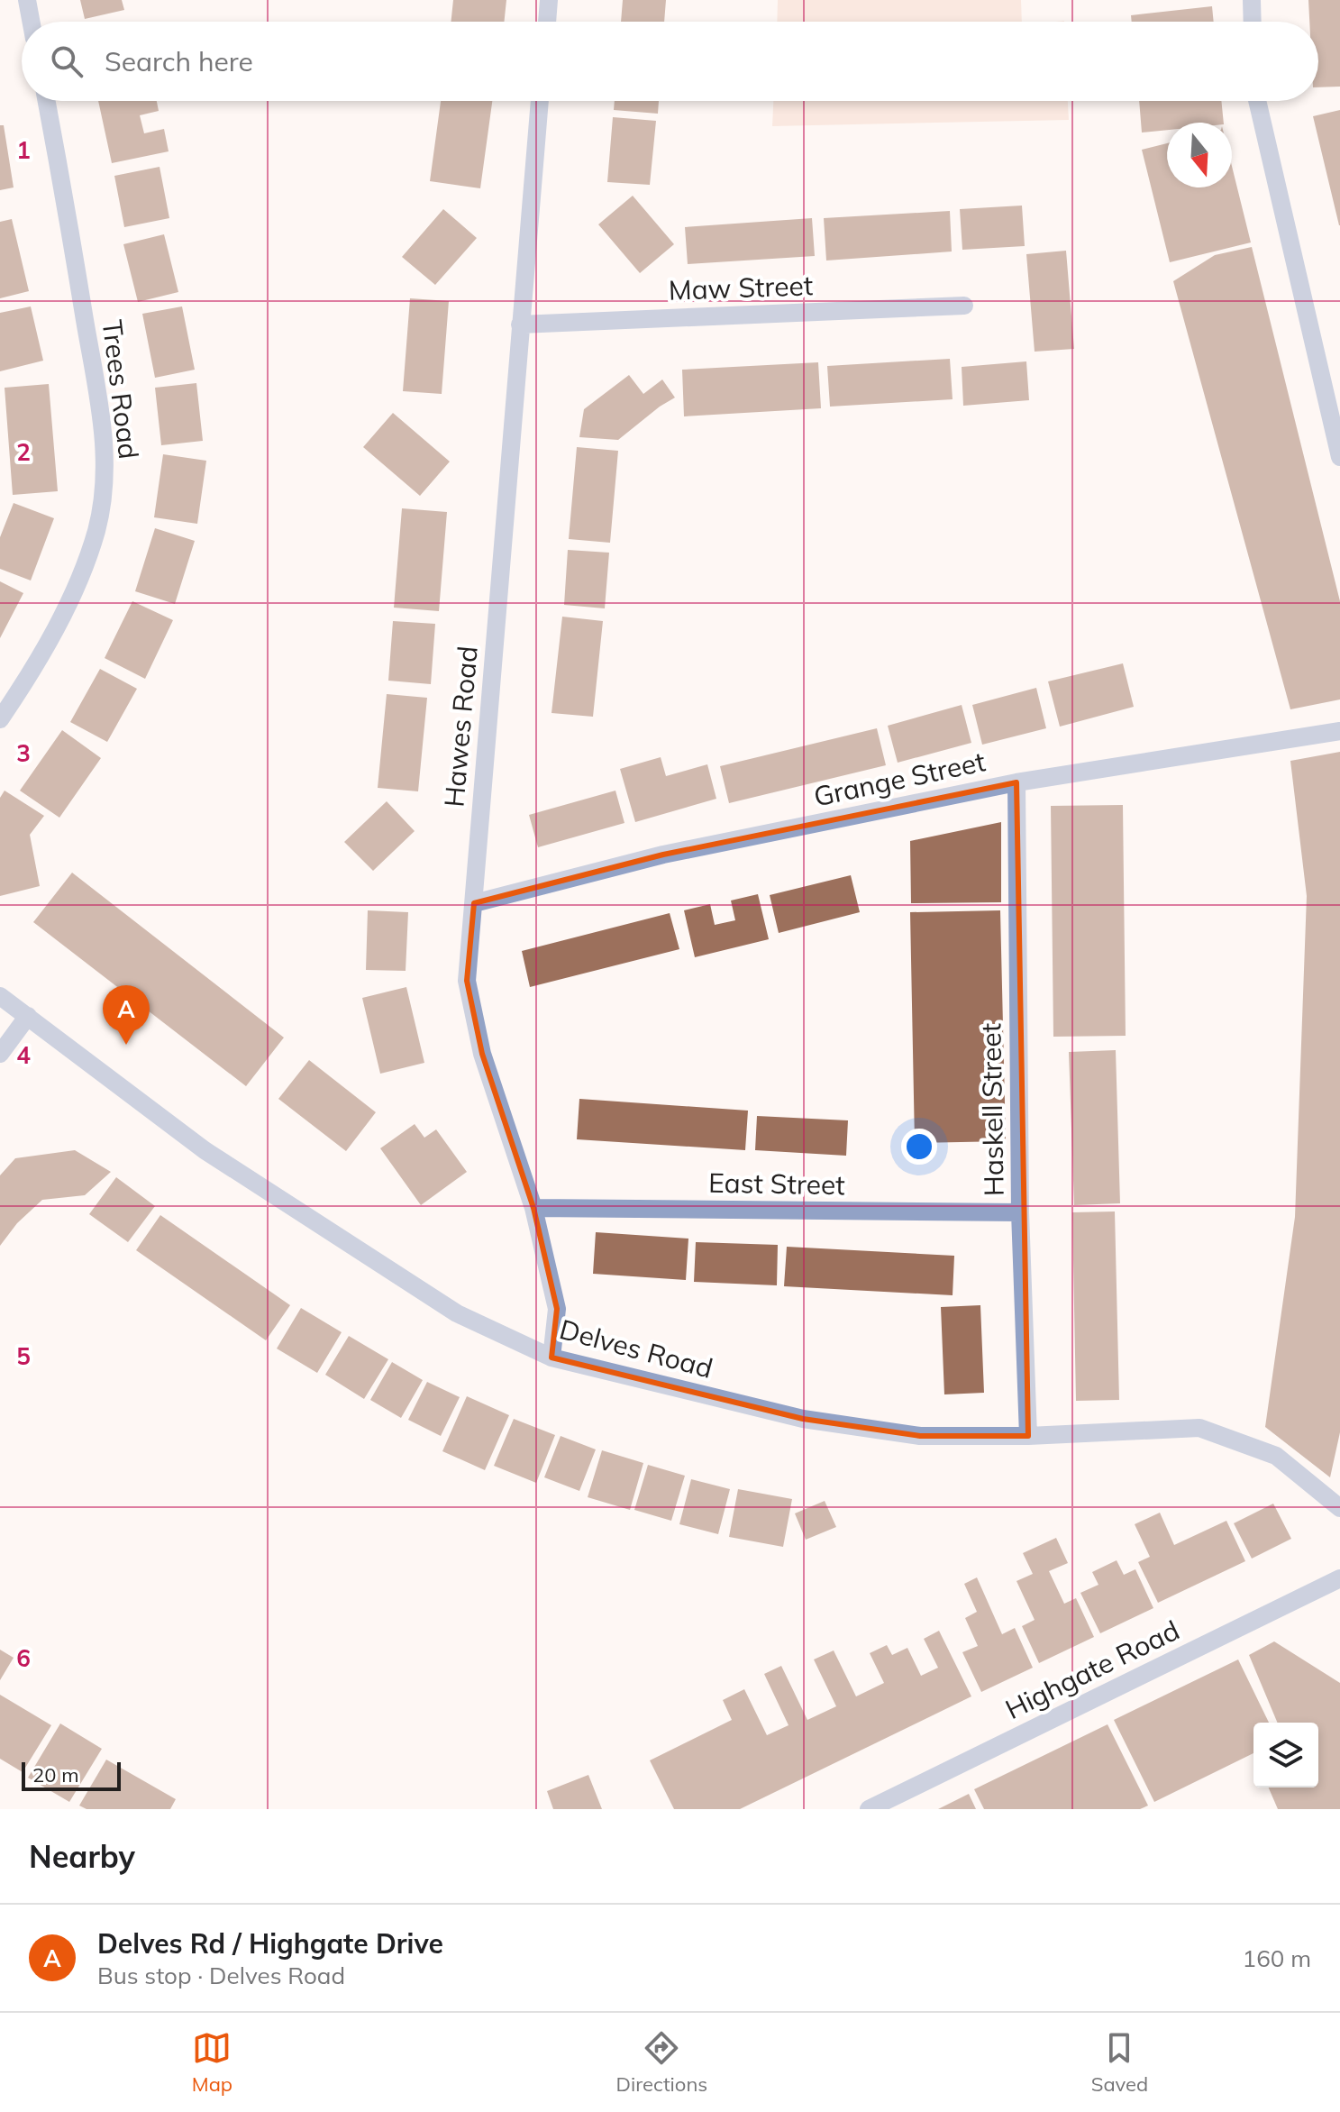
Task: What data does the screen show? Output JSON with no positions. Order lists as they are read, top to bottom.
{
  "streets": {
    "street": [
      "Maw Street",
      "Trees Road",
      "Hawes Road",
      "Grange Street",
      "Haskell Street",
      "East Street",
      "Delves Road",
      "Highgate Road"
    ]
  },
  "crossings": [
    ["Maw Street", "Hawes Road"],
    ["Hawes Road", "Grange Street"],
    ["Hawes Road", "East Street"],
    ["Hawes Road", "Delves Road"],
    ["Grange Street", "Haskell Street"],
    ["Haskell Street", "East Street"],
    ["Haskell Street", "Delves Road"]
  ],
  "scale_bar": "20 m",
  "north": "bottom",
  "page": {
    "search": "Search here",
    "pins": "A",
    "scale": "20 m",
    "heading": "Nearby",
    "list": [
      {
        "mark": "A",
        "name": "Delves Rd / Highgate Drive",
        "note": "Bus stop · Delves Road",
        "value": "160 m"
      }
    ],
    "nav": ["Map", "Directions", "Saved"]
  },
  "grid": {
    "rows": [
      "1",
      "2",
      "3",
      "4",
      "5",
      "6"
    ]
  }
}
